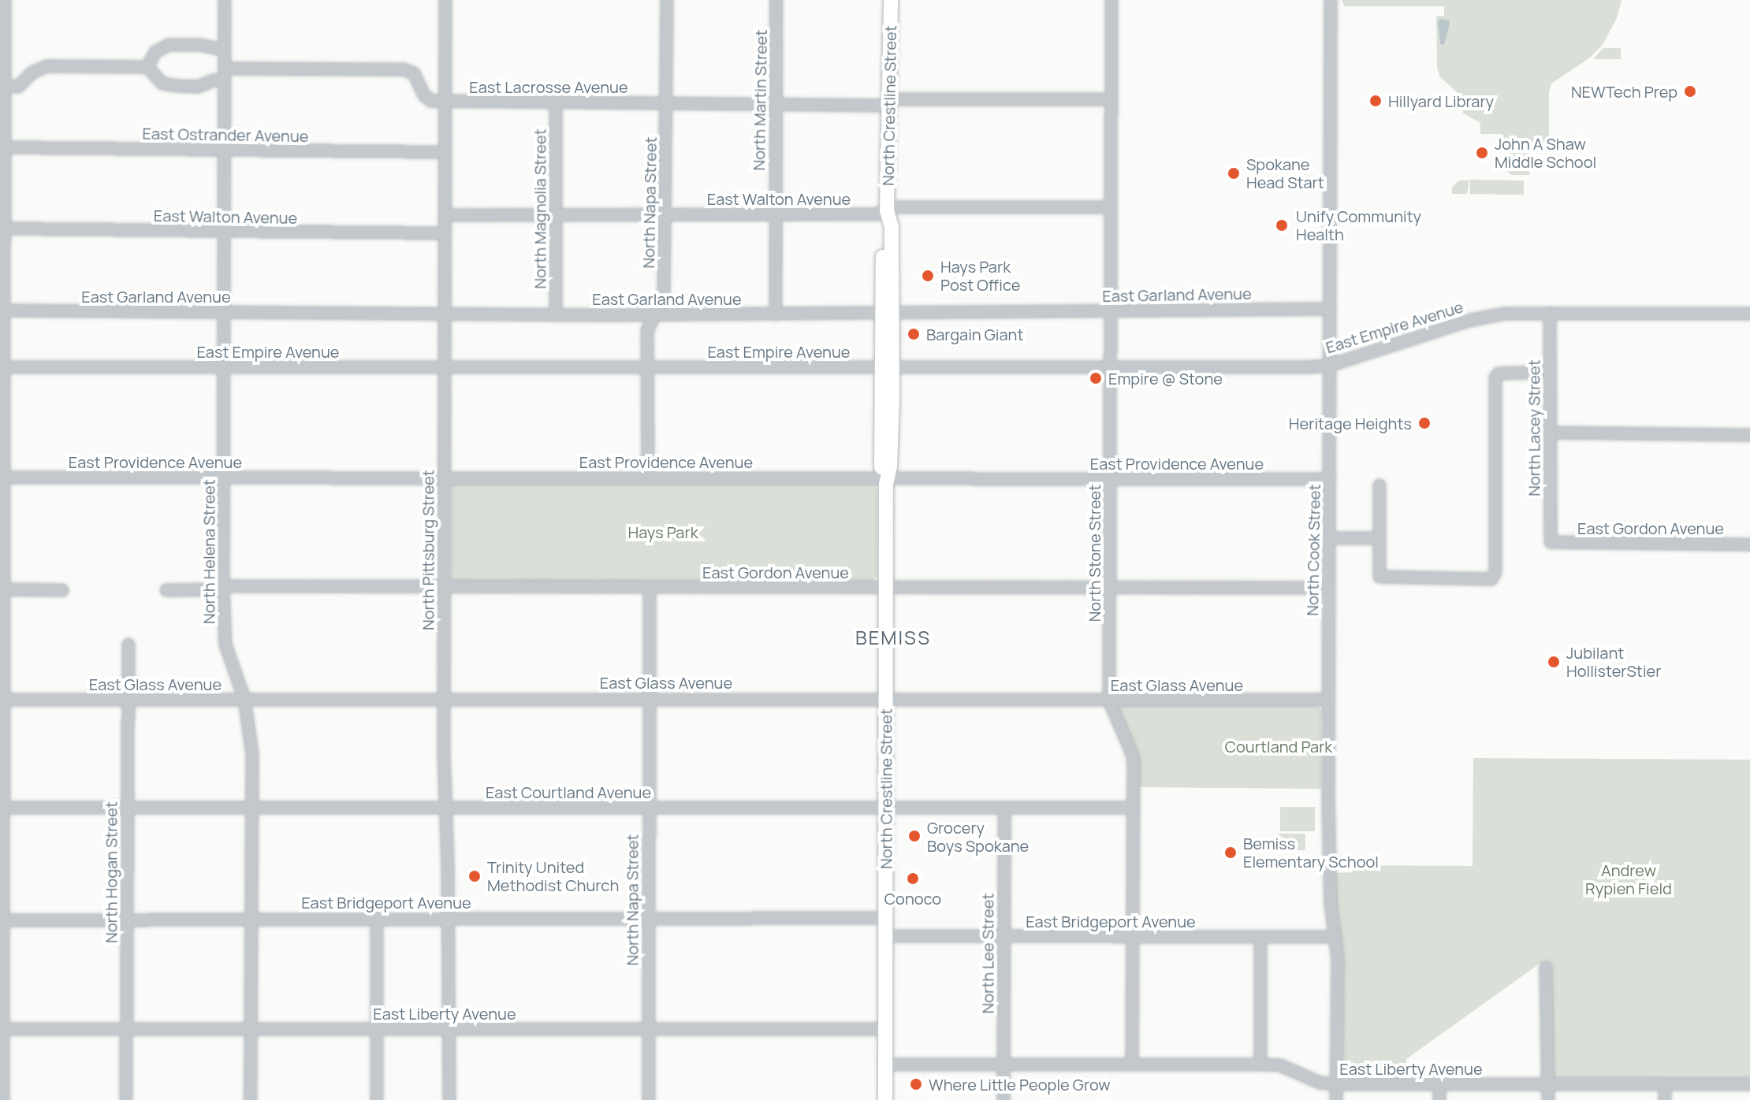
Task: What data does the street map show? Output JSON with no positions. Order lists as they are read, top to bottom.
{
  "streets": {
    "main road": ["North Crestline Street"],
    "street": [
      "East Lacrosse Avenue",
      "North Martin Street",
      "East Ostrander Avenue",
      "East Walton Avenue",
      "North Napa Street",
      "North Magnolia Street",
      "East Garland Avenue",
      "East Empire Avenue",
      "North Lacey Street",
      "East Providence Avenue",
      "East Gordon Avenue",
      "North Pittsburg Street",
      "North Cook Street",
      "North Helena Street",
      "North Stone Street",
      "East Glass Avenue",
      "East Courtland Avenue",
      "North Hogan Street",
      "East Bridgeport Avenue",
      "North Lee Street",
      "East Liberty Avenue"
    ]
  },
  "crossings": [
    ["East Lacrosse Avenue", "North Martin Street"],
    ["East Lacrosse Avenue", "North Crestline Street"],
    ["East Lacrosse Avenue", "North Napa Street"],
    ["East Lacrosse Avenue", "North Magnolia Street"],
    ["East Lacrosse Avenue", "North Pittsburg Street"],
    ["East Lacrosse Avenue", "North Stone Street"],
    ["North Martin Street", "East Walton Avenue"],
    ["North Martin Street", "East Garland Avenue"],
    ["North Crestline Street", "East Walton Avenue"],
    ["North Crestline Street", "East Garland Avenue"],
    ["North Crestline Street", "East Empire Avenue"],
    ["North Crestline Street", "East Providence Avenue"],
    ["North Crestline Street", "East Gordon Avenue"],
    ["North Crestline Street", "East Glass Avenue"],
    ["North Crestline Street", "East Courtland Avenue"],
    ["North Crestline Street", "East Bridgeport Avenue"],
    ["North Crestline Street", "East Liberty Avenue"],
    ["East Ostrander Avenue", "North Pittsburg Street"],
    ["East Ostrander Avenue", "North Helena Street"],
    ["East Walton Avenue", "North Napa Street"],
    ["East Walton Avenue", "North Magnolia Street"],
    ["East Walton Avenue", "North Pittsburg Street"],
    ["East Walton Avenue", "North Helena Street"],
    ["East Walton Avenue", "North Stone Street"],
    ["North Napa Street", "East Garland Avenue"],
    ["North Napa Street", "East Empire Avenue"],
    ["North Napa Street", "East Providence Avenue"],
    ["North Napa Street", "East Gordon Avenue"],
    ["North Napa Street", "East Glass Avenue"],
    ["North Napa Street", "East Courtland Avenue"],
    ["North Napa Street", "East Bridgeport Avenue"],
    ["North Napa Street", "East Liberty Avenue"],
    ["North Magnolia Street", "East Garland Avenue"],
    ["East Garland Avenue", "North Pittsburg Street"],
    ["East Garland Avenue", "North Cook Street"],
    ["East Garland Avenue", "North Helena Street"],
    ["East Garland Avenue", "North Stone Street"],
    ["East Empire Avenue", "North Lacey Street"],
    ["East Empire Avenue", "North Pittsburg Street"],
    ["East Empire Avenue", "North Cook Street"],
    ["East Empire Avenue", "North Helena Street"],
    ["East Empire Avenue", "North Stone Street"],
    ["North Lacey Street", "East Gordon Avenue"],
    ["East Providence Avenue", "North Pittsburg Street"],
    ["East Providence Avenue", "North Cook Street"],
    ["East Providence Avenue", "North Helena Street"],
    ["East Providence Avenue", "North Stone Street"],
    ["East Gordon Avenue", "North Pittsburg Street"],
    ["East Gordon Avenue", "North Cook Street"],
    ["East Gordon Avenue", "North Helena Street"],
    ["East Gordon Avenue", "North Stone Street"],
    ["North Pittsburg Street", "East Glass Avenue"],
    ["North Pittsburg Street", "East Courtland Avenue"],
    ["North Pittsburg Street", "East Bridgeport Avenue"],
    ["North Pittsburg Street", "East Liberty Avenue"],
    ["North Cook Street", "East Glass Avenue"],
    ["North Cook Street", "East Bridgeport Avenue"],
    ["North Cook Street", "East Liberty Avenue"],
    ["North Helena Street", "East Glass Avenue"],
    ["North Helena Street", "East Courtland Avenue"],
    ["North Helena Street", "East Bridgeport Avenue"],
    ["North Helena Street", "East Liberty Avenue"],
    ["North Stone Street", "East Glass Avenue"],
    ["North Stone Street", "East Courtland Avenue"],
    ["North Stone Street", "East Bridgeport Avenue"],
    ["North Stone Street", "East Liberty Avenue"],
    ["East Glass Avenue", "North Hogan Street"],
    ["East Courtland Avenue", "North Hogan Street"],
    ["East Courtland Avenue", "North Lee Street"],
    ["North Hogan Street", "East Bridgeport Avenue"],
    ["North Hogan Street", "East Liberty Avenue"],
    ["East Bridgeport Avenue", "North Lee Street"],
    ["North Lee Street", "East Liberty Avenue"]
  ],
  "districts": ["BEMISS"],
  "parks": ["Hays Park", "Courtland Park", "Andrew Rypien Field"],
  "places": [
    "NEWTech Prep",
    "Hillyard Library",
    "John A Shaw Middle School",
    "Spokane Head Start",
    "Unify Community Health",
    "Hays Park Post Office",
    "Bargain Giant",
    "Empire @ Stone",
    "Heritage Heights",
    "Jubilant HollisterStier",
    "Grocery Boys Spokane",
    "Bemiss Elementary School",
    "Trinity United Methodist Church",
    "Conoco",
    "Where Little People Grow"
  ]
}
